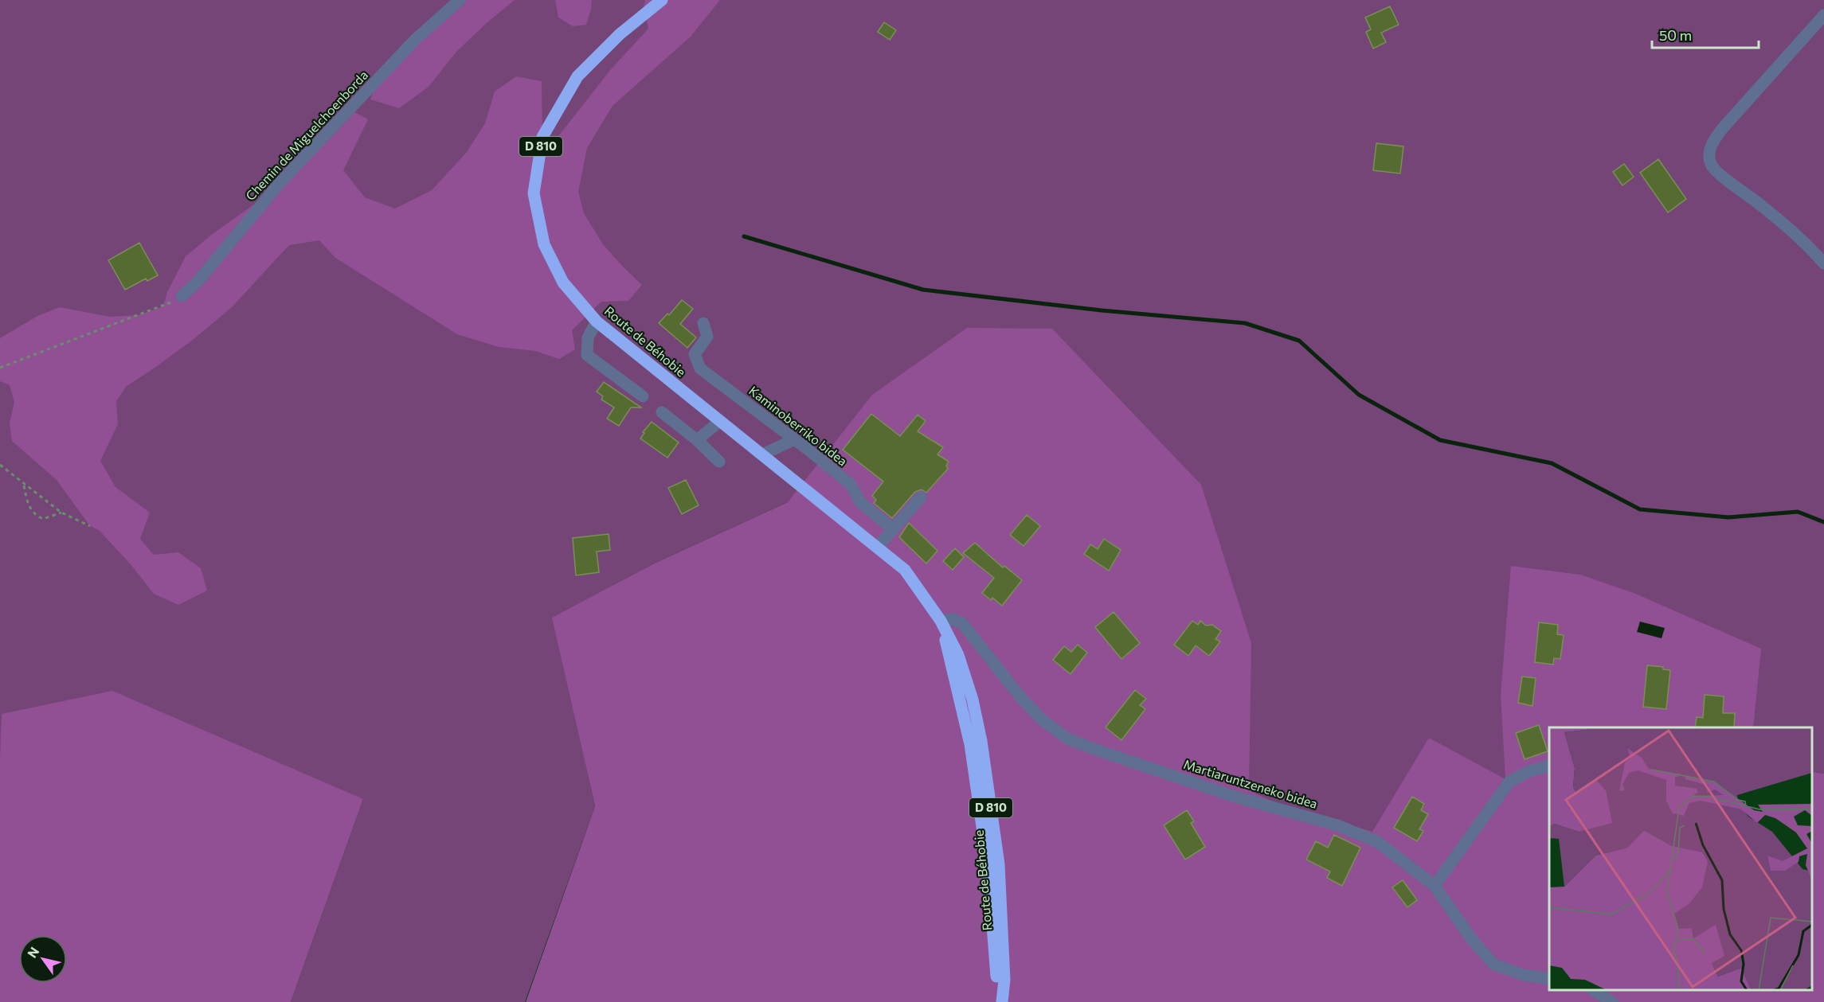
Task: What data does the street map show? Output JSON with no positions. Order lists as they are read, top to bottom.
{
  "streets": {
    "main road": ["D 810", "Route de Béhobie"],
    "street": ["Chemin de Miguelchoenborda", "Kaminoberriko bidea", "Martiaruntzeneko bidea"]
  },
  "crossings": [
    ["Route de Béhobie", "Martiaruntzeneko bidea"]
  ],
  "scale_bar": "50 m",
  "north": "top left"
}
